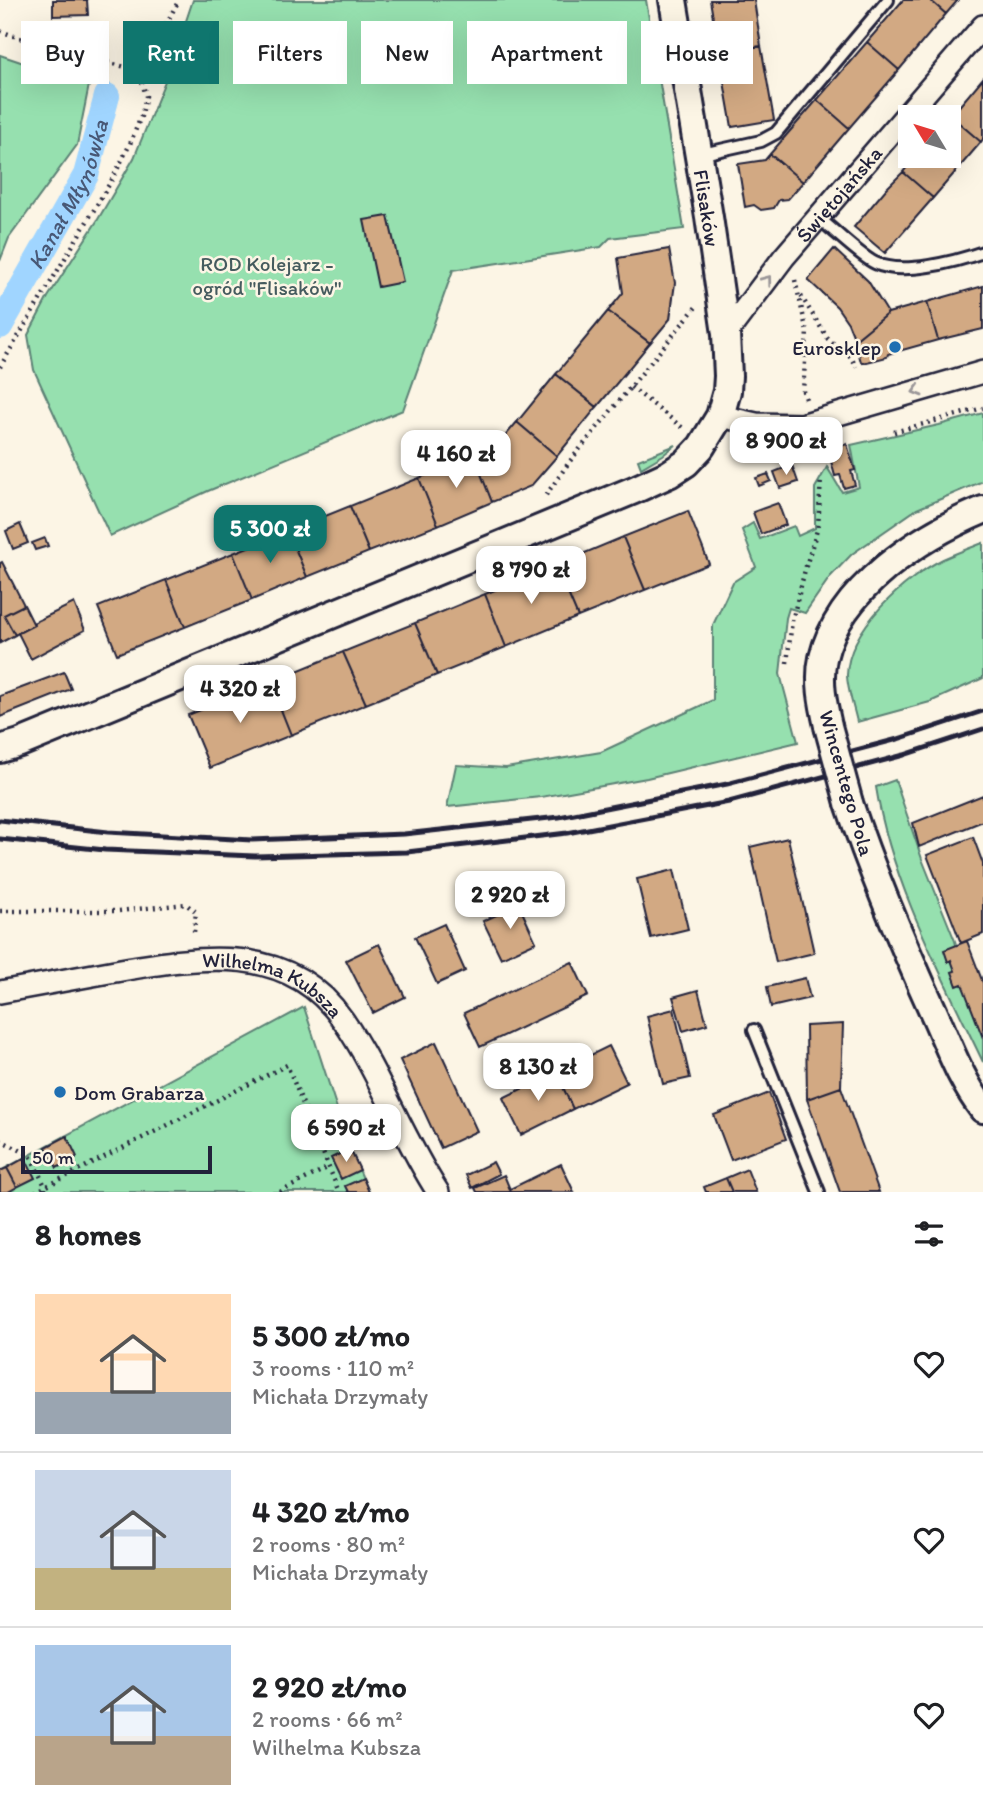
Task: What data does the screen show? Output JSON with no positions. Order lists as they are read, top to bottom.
{
  "streets": {
    "street": [
      "Świętojańska",
      "Flisaków",
      "Wincentego Pola",
      "Wilhelma Kubsza"
    ]
  },
  "crossings": [
    ["Świętojańska", "Flisaków"]
  ],
  "one_way": ["Świętojańska"],
  "water": ["Kanał Młynówka"],
  "parks": ["ROD Kolejarz - ogród \"Flisaków\""],
  "places": ["Eurosklep", "Dom Grabarza"],
  "scale_bar": "50 m",
  "north": "top left",
  "page": {
    "chip": [
      "Buy",
      "Rent",
      "Filters",
      "New",
      "Apartment",
      "House"
    ],
    "price": [
      "8 900 zł",
      "4 160 zł",
      "5 300 zł",
      "8 790 zł",
      "4 320 zł",
      "2 920 zł",
      "8 130 zł",
      "6 590 zł"
    ],
    "scale": "50 m",
    "heading": "8 homes",
    "list": [
      {
        "name": "5 300 zł/mo",
        "note": "3 rooms · 110 m² · Michała Drzymały"
      },
      {
        "name": "4 320 zł/mo",
        "note": "2 rooms · 80 m² · Michała Drzymały"
      },
      {
        "name": "2 920 zł/mo",
        "note": "2 rooms · 66 m² · Wilhelma Kubsza"
      }
    ]
  }
}
